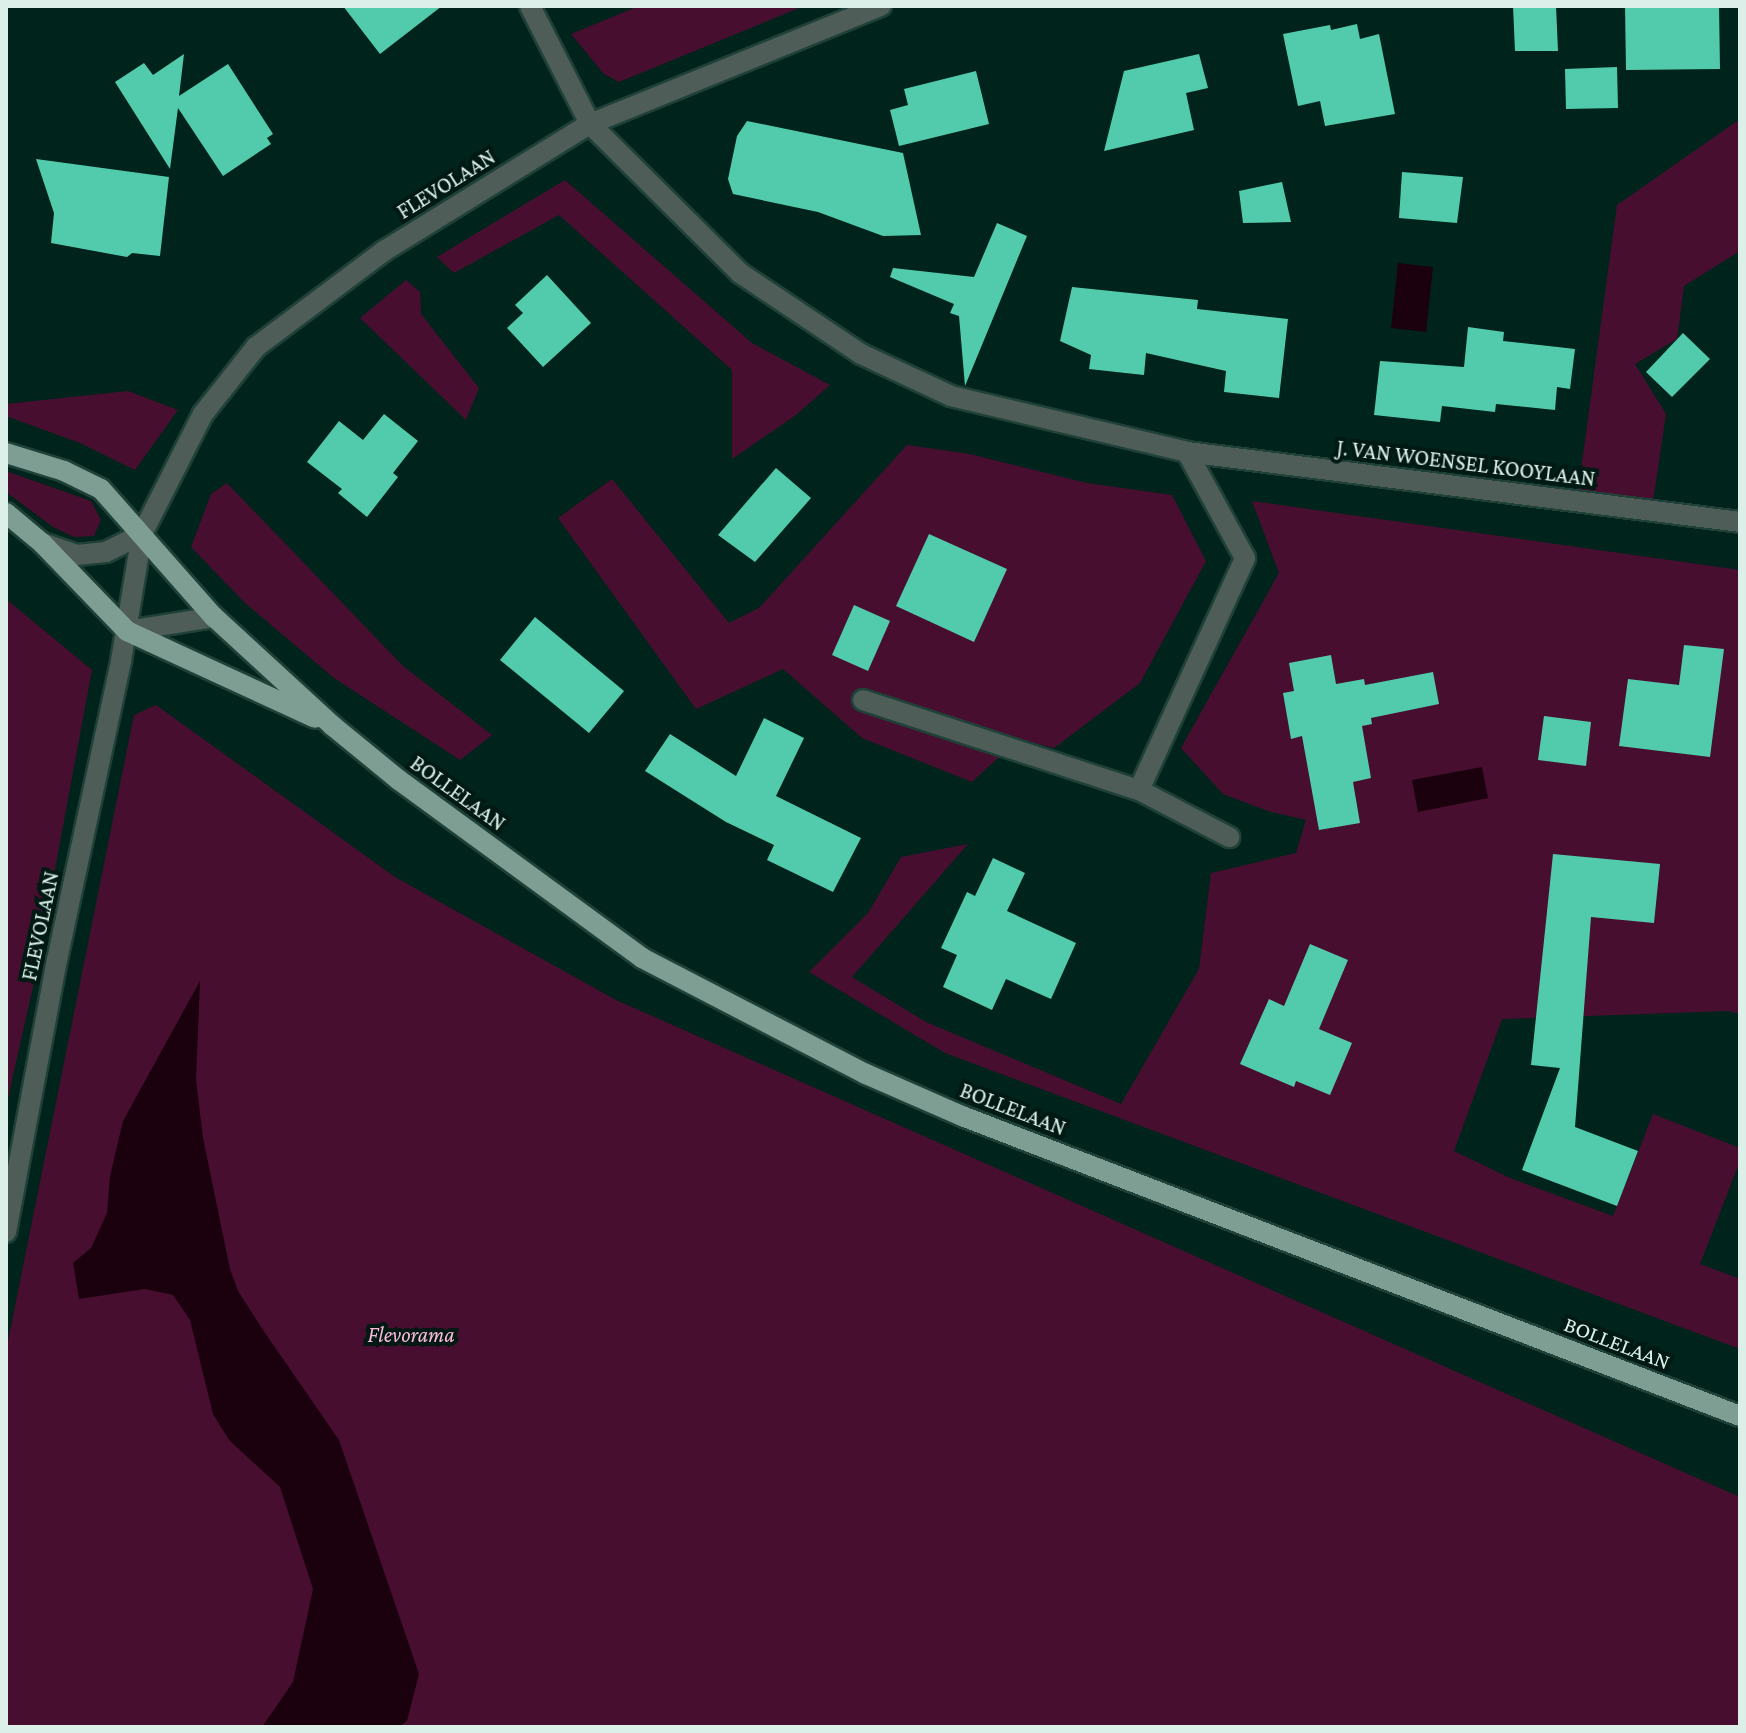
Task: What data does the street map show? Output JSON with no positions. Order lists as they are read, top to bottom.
{
  "streets": {
    "main road": ["BOLLELAAN"],
    "street": ["FLEVOLAAN", "J. VAN WOENSEL KOOYLAAN"]
  },
  "crossings": [
    ["FLEVOLAAN", "J. VAN WOENSEL KOOYLAAN"],
    ["FLEVOLAAN", "BOLLELAAN"]
  ],
  "parks": ["Flevorama"]
}
